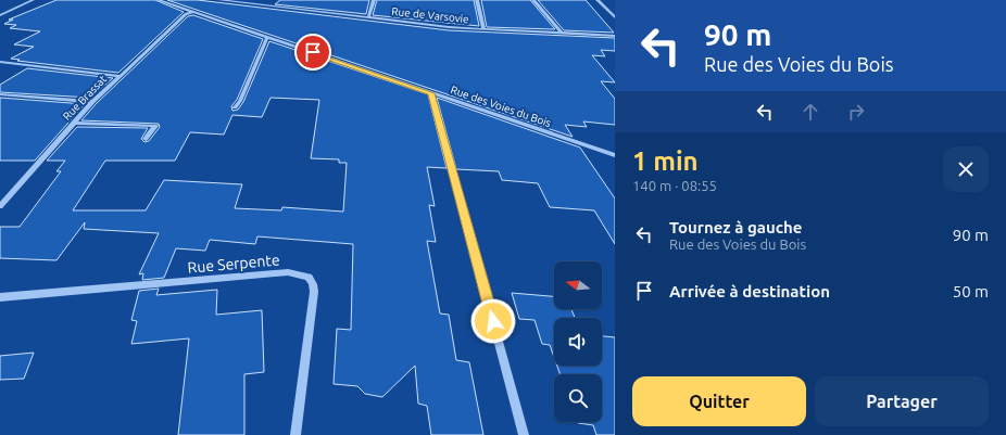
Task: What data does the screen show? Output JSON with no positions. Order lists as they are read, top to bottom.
{
  "streets": {
    "street": [
      "Rue de Varsovie",
      "Rue Brassat",
      "Rue des Voies du Bois",
      "Rue Serpente"
    ]
  },
  "crossings": [
    ["Rue Brassat", "Rue des Voies du Bois"]
  ],
  "north": "left",
  "page": {
    "turn": ["90 m", "Rue des Voies du Bois"],
    "heading": ["1 min", "140 m · 08:55"],
    "list": [
      {
        "name": "Tournez à gauche",
        "note": "Rue des Voies du Bois",
        "value": "90 m"
      },
      {
        "name": "Arrivée à destination",
        "value": "50 m"
      }
    ],
    "buttons": ["Quitter", "Partager"]
  }
}
